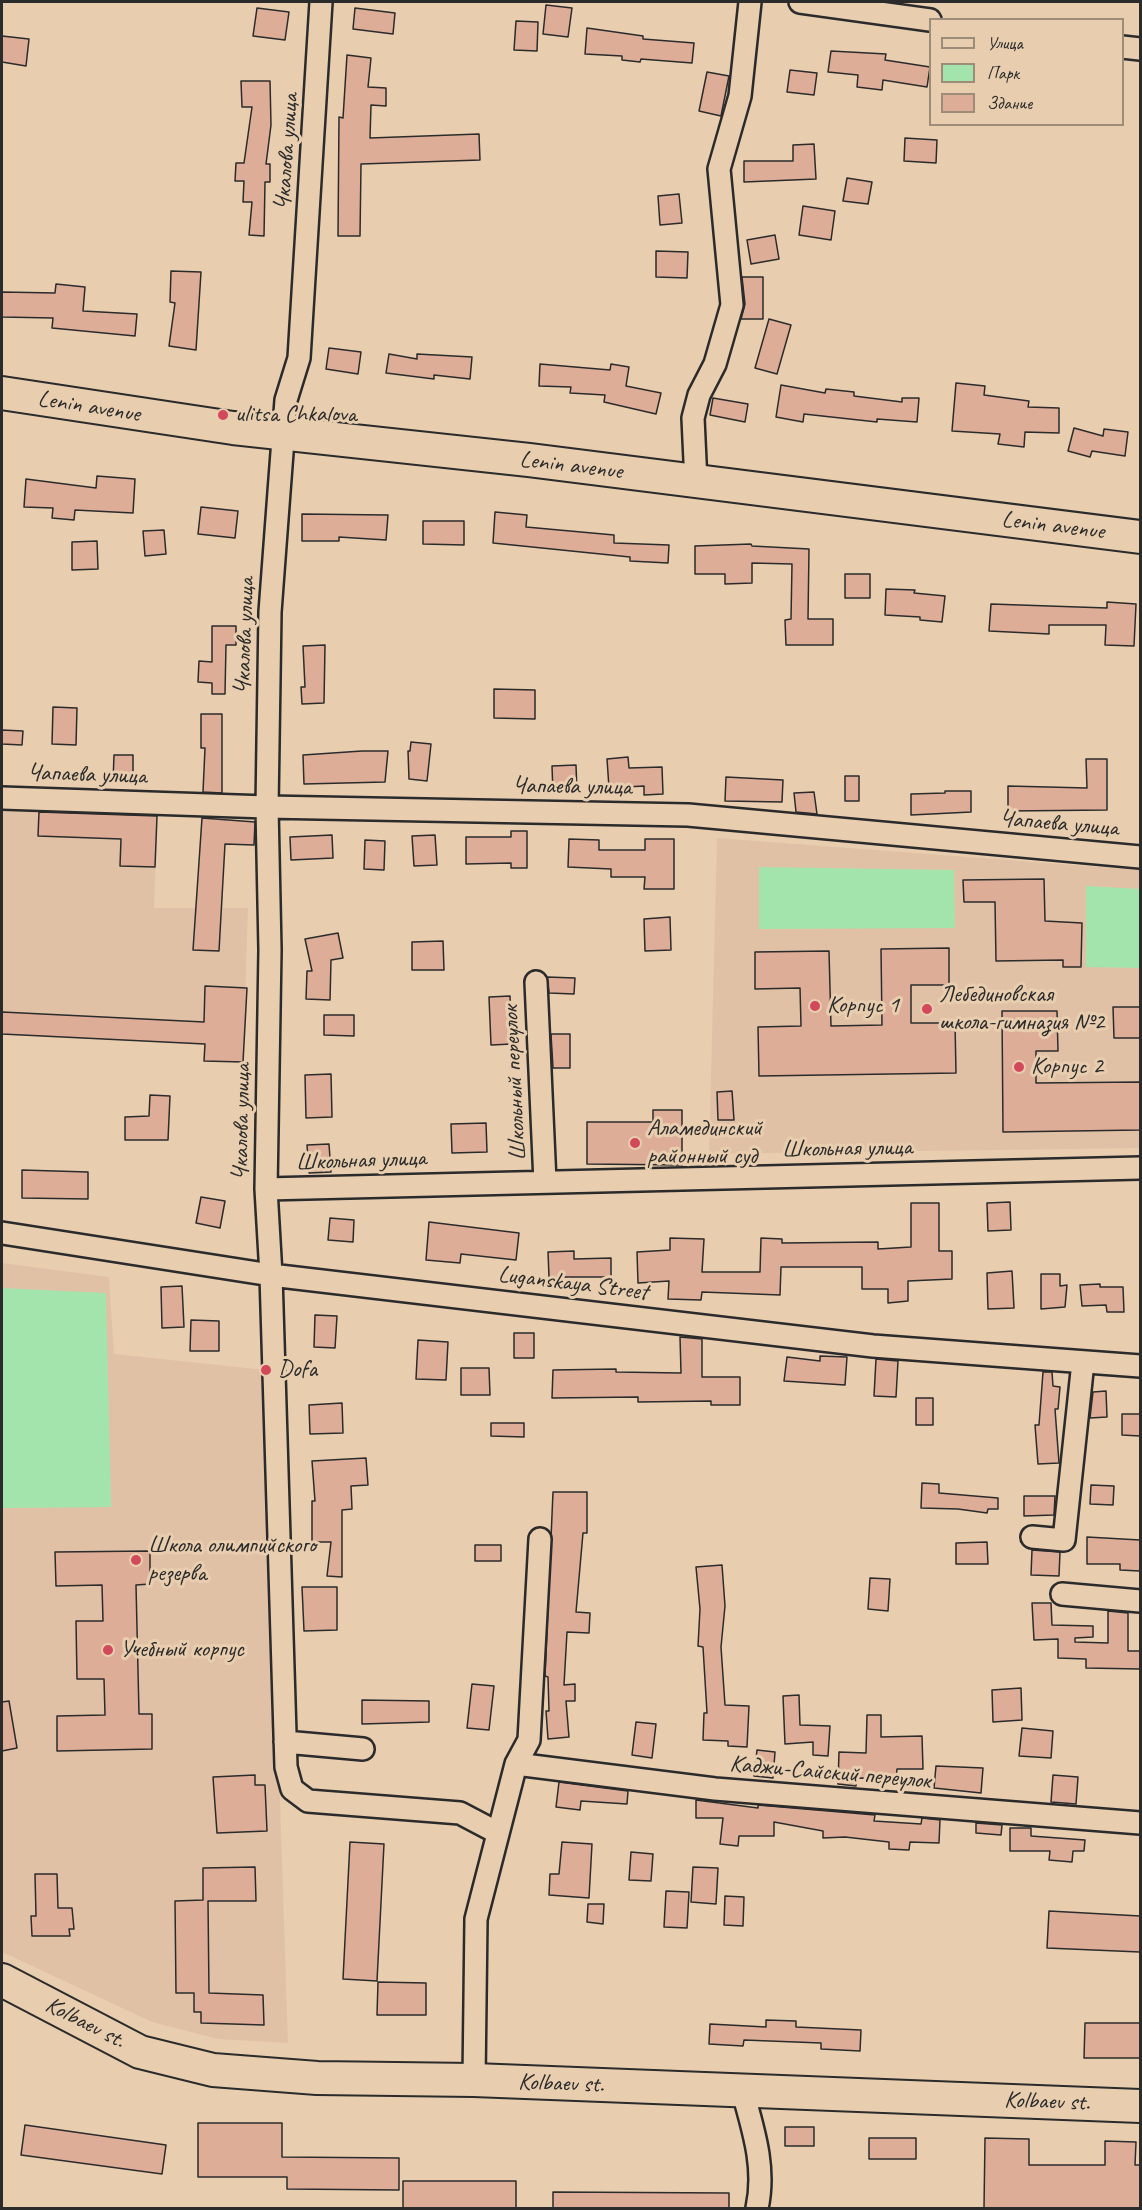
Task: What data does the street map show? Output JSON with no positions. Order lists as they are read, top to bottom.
{
  "streets": {
    "main road": ["Lenin avenue", "Kolbaev st."],
    "street": [
      "Чкалова улица",
      "Чапаева улица",
      "Школьный переулок",
      "Школьная улица",
      "Luganskaya Street",
      "Каджи-Сайский переулок"
    ]
  },
  "crossings": [
    ["Чкалова улица", "Lenin avenue"],
    ["Чкалова улица", "Чапаева улица"],
    ["Чкалова улица", "Школьная улица"],
    ["Чкалова улица", "Luganskaya Street"],
    ["Школьный переулок", "Школьная улица"]
  ],
  "places": [
    "ulitsa Chkalova",
    "Корпус 1",
    "Лебединовская школа-гимназия №2",
    "Корпус 2",
    "Аламединский районный суд",
    "Dofa",
    "Школа олимпийского резерва",
    "Учебный корпус"
  ],
  "legend": ["Улица", "Парк", "Здание"]
}
